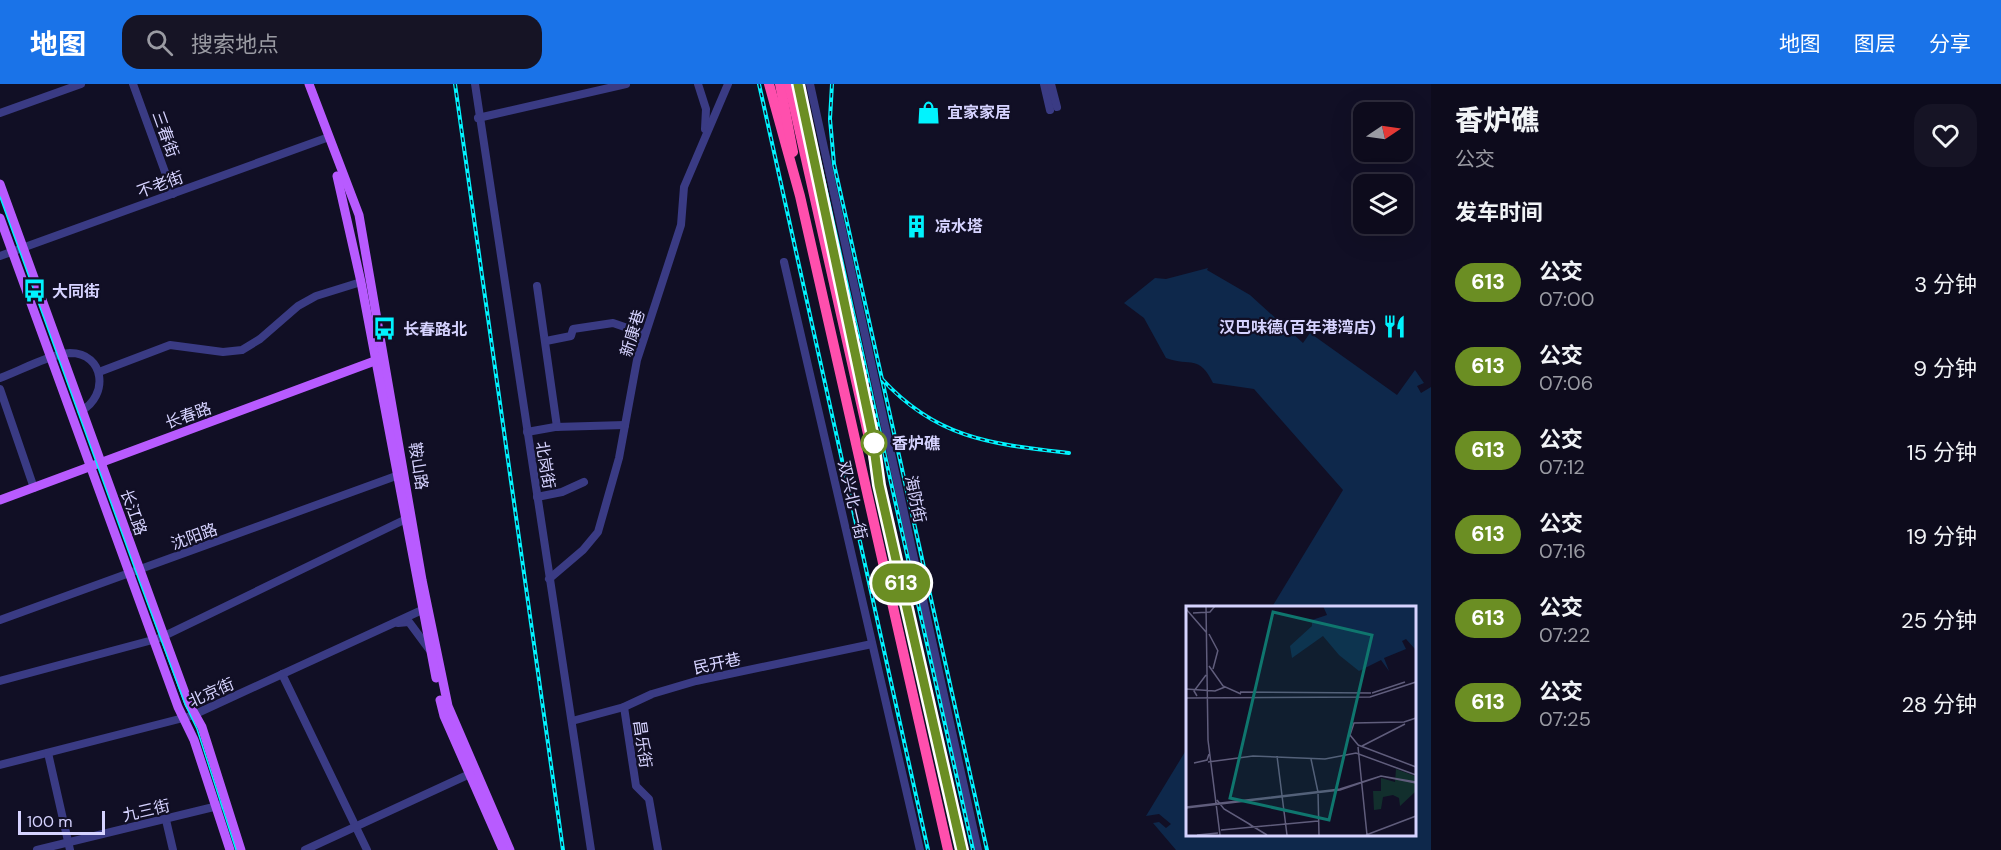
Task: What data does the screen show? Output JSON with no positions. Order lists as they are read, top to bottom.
{
  "streets": {
    "main road": ["长春路", "鞍山路", "长江路"],
    "street": [
      "三春街",
      "不老街",
      "新康巷",
      "北岗街",
      "海防街",
      "双兴北一街",
      "沈阳路",
      "民开巷",
      "北京街",
      "昌乐街",
      "九三街"
    ]
  },
  "crossings": [
    ["三春街", "不老街"],
    ["不老街", "鞍山路"],
    ["不老街", "长江路"],
    ["新康巷", "北岗街"],
    ["长春路", "鞍山路"],
    ["长春路", "长江路"],
    ["北岗街", "民开巷"],
    ["鞍山路", "沈阳路"],
    ["鞍山路", "北京街"],
    ["双兴北一街", "民开巷"],
    ["长江路", "沈阳路"],
    ["长江路", "北京街"],
    ["长江路", "九三街"],
    ["民开巷", "昌乐街"]
  ],
  "places": {
    "shop": ["宜家家居"],
    "building": ["凉水塔"],
    "bus stop": ["大同街", "长春路北"],
    "restaurant": ["汉巴味德(百年港湾店)"],
    "other": ["香炉礁"]
  },
  "lines": ["bus line 613"],
  "scale_bar": "100 m",
  "north": "right",
  "page": {
    "header": "地图",
    "search": "搜索地点",
    "nav": ["地图", "图层", "分享"],
    "on_map": "613",
    "heading": [
      ["香炉礁", "公交"],
      "发车时间"
    ],
    "list": [
      {
        "mark": "613",
        "name": "公交",
        "note": "07:00",
        "value": "3 分钟"
      },
      {
        "mark": "613",
        "name": "公交",
        "note": "07:06",
        "value": "9 分钟"
      },
      {
        "mark": "613",
        "name": "公交",
        "note": "07:12",
        "value": "15 分钟"
      },
      {
        "mark": "613",
        "name": "公交",
        "note": "07:16",
        "value": "19 分钟"
      },
      {
        "mark": "613",
        "name": "公交",
        "note": "07:22",
        "value": "25 分钟"
      },
      {
        "mark": "613",
        "name": "公交",
        "note": "07:25",
        "value": "28 分钟"
      }
    ],
    "scale": "100 m"
  }
}
